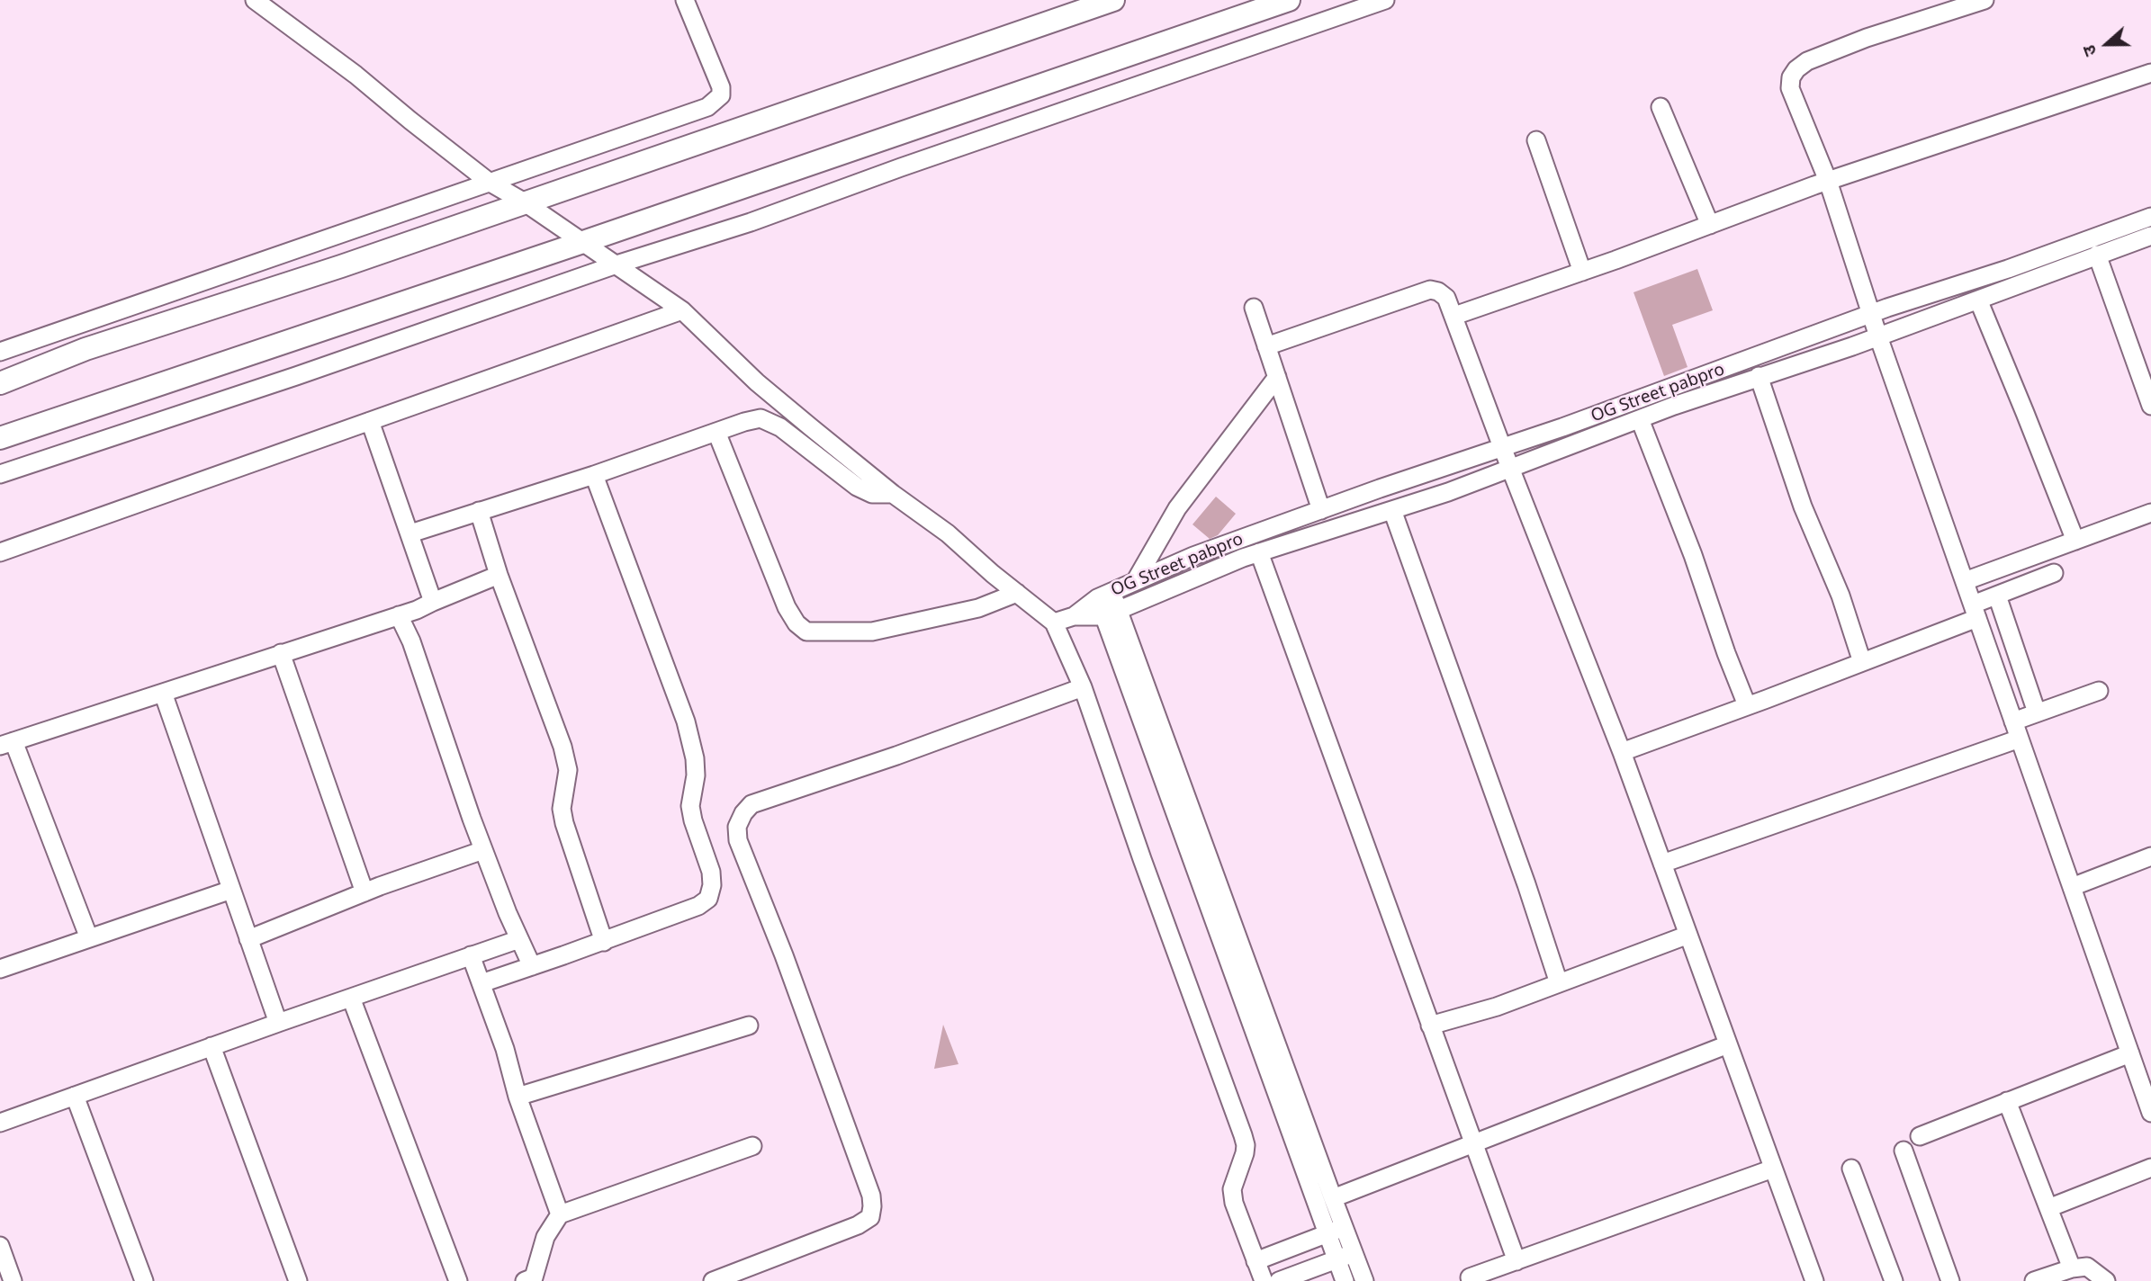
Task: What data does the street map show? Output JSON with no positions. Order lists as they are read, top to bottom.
{
  "streets": {
    "street": ["OG Street pabpro"]
  },
  "north": "left"
}
